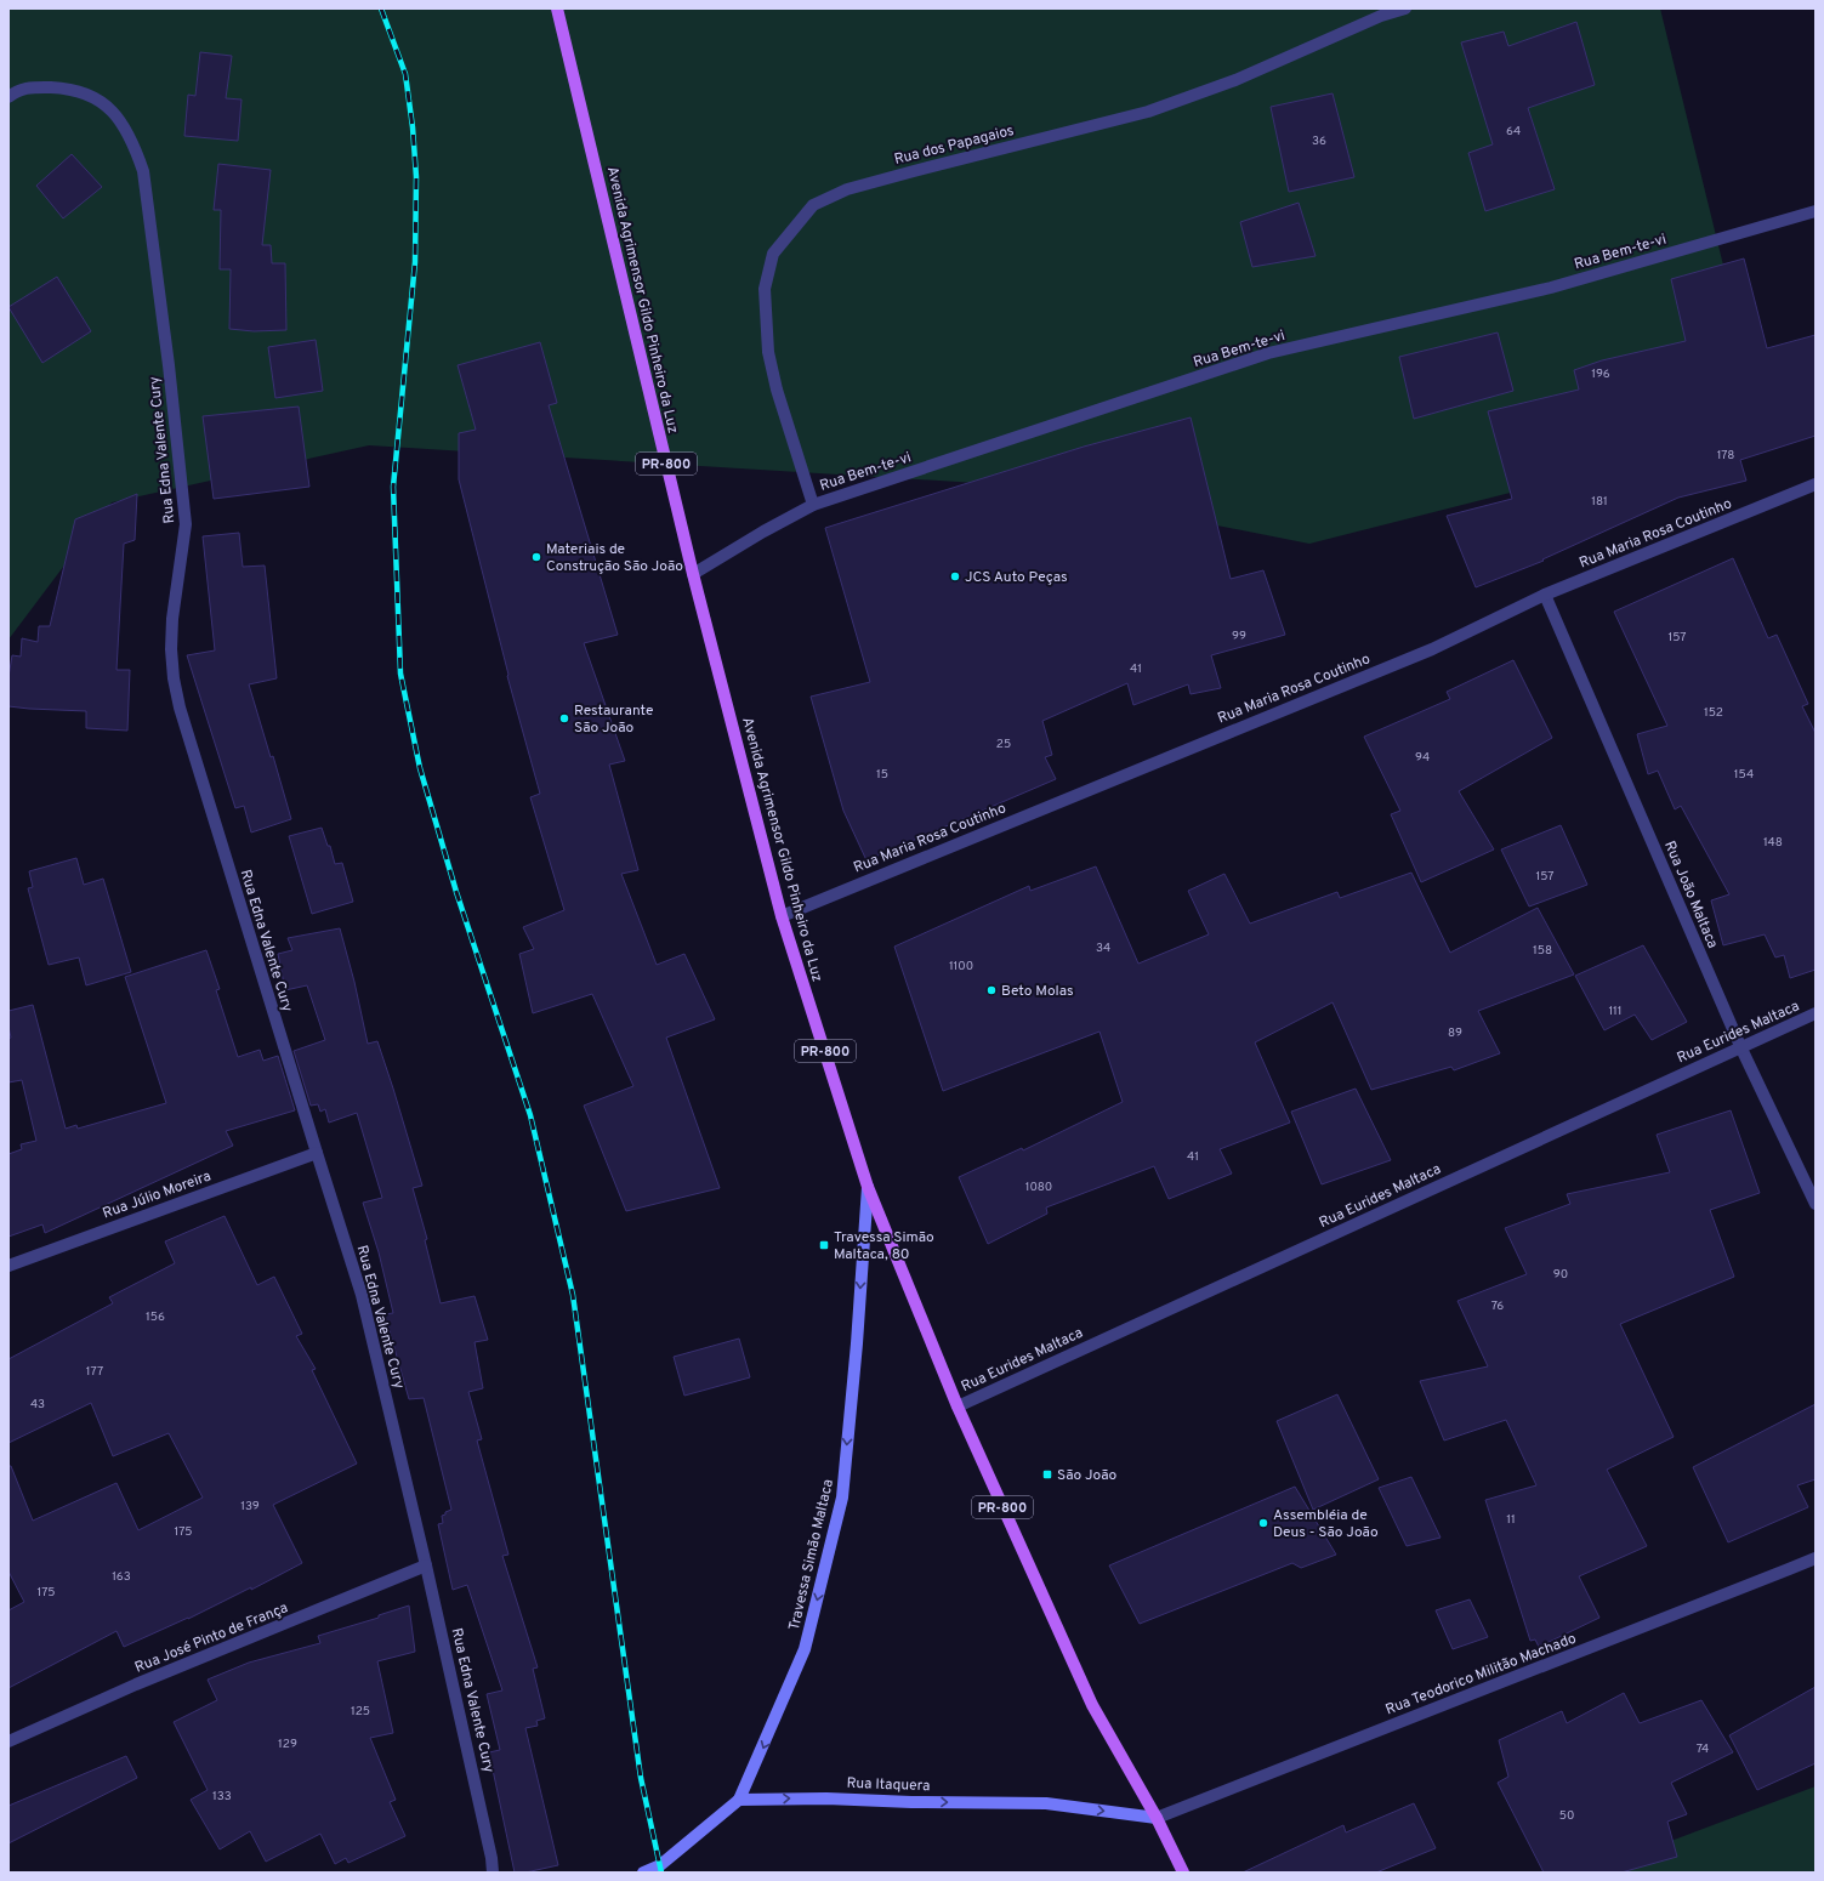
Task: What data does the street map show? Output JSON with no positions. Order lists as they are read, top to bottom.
{
  "streets": {
    "main road": [
      "Avenida Agrimensor Gildo Pinheiro da Luz",
      "PR-800",
      "Travessa Simão Maltaca",
      "Rua Itaquera"
    ],
    "street": [
      "Rua dos Papagaios",
      "Rua Bem-te-vi",
      "Rua Edna Valente Cury",
      "Rua Maria Rosa Coutinho",
      "Rua João Maltaca",
      "Rua Eurides Maltaca",
      "Rua Júlio Moreira",
      "Rua José Pinto de França",
      "Rua Teodorico Militão Machado"
    ]
  },
  "crossings": [
    ["Rua dos Papagaios", "Rua Bem-te-vi"],
    ["Rua Bem-te-vi", "Avenida Agrimensor Gildo Pinheiro da Luz"],
    ["Avenida Agrimensor Gildo Pinheiro da Luz", "Rua Maria Rosa Coutinho"],
    ["Avenida Agrimensor Gildo Pinheiro da Luz", "Rua Eurides Maltaca"],
    ["Avenida Agrimensor Gildo Pinheiro da Luz", "Travessa Simão Maltaca"],
    ["Avenida Agrimensor Gildo Pinheiro da Luz", "Rua Teodorico Militão Machado"],
    ["Avenida Agrimensor Gildo Pinheiro da Luz", "Rua Itaquera"],
    ["Rua Edna Valente Cury", "Rua Júlio Moreira"],
    ["Rua Edna Valente Cury", "Rua José Pinto de França"],
    ["Rua Maria Rosa Coutinho", "Rua João Maltaca"],
    ["Rua João Maltaca", "Rua Eurides Maltaca"],
    ["Travessa Simão Maltaca", "Rua Itaquera"],
    ["Rua Teodorico Militão Machado", "Rua Itaquera"]
  ],
  "one_way": ["Travessa Simão Maltaca", "Rua Itaquera"],
  "places": {
    "other": [
      "Materiais de Construção São João",
      "JCS Auto Peças",
      "Restaurante São João",
      "Beto Molas",
      "Assembléia de Deus - São João"
    ],
    "transit": ["Travessa Simão Maltaca, 80", "São João"]
  },
  "house_numbers": [
    "64",
    "36",
    "196",
    "178",
    "181",
    "99",
    "157",
    "41",
    "152",
    "25",
    "94",
    "15",
    "154",
    "148",
    "157",
    "34",
    "158",
    "1100",
    "111",
    "89",
    "41",
    "1080",
    "90",
    "76",
    "156",
    "177",
    "43",
    "139",
    "11",
    "175",
    "163",
    "175",
    "125",
    "129",
    "74",
    "133",
    "50"
  ]
}
